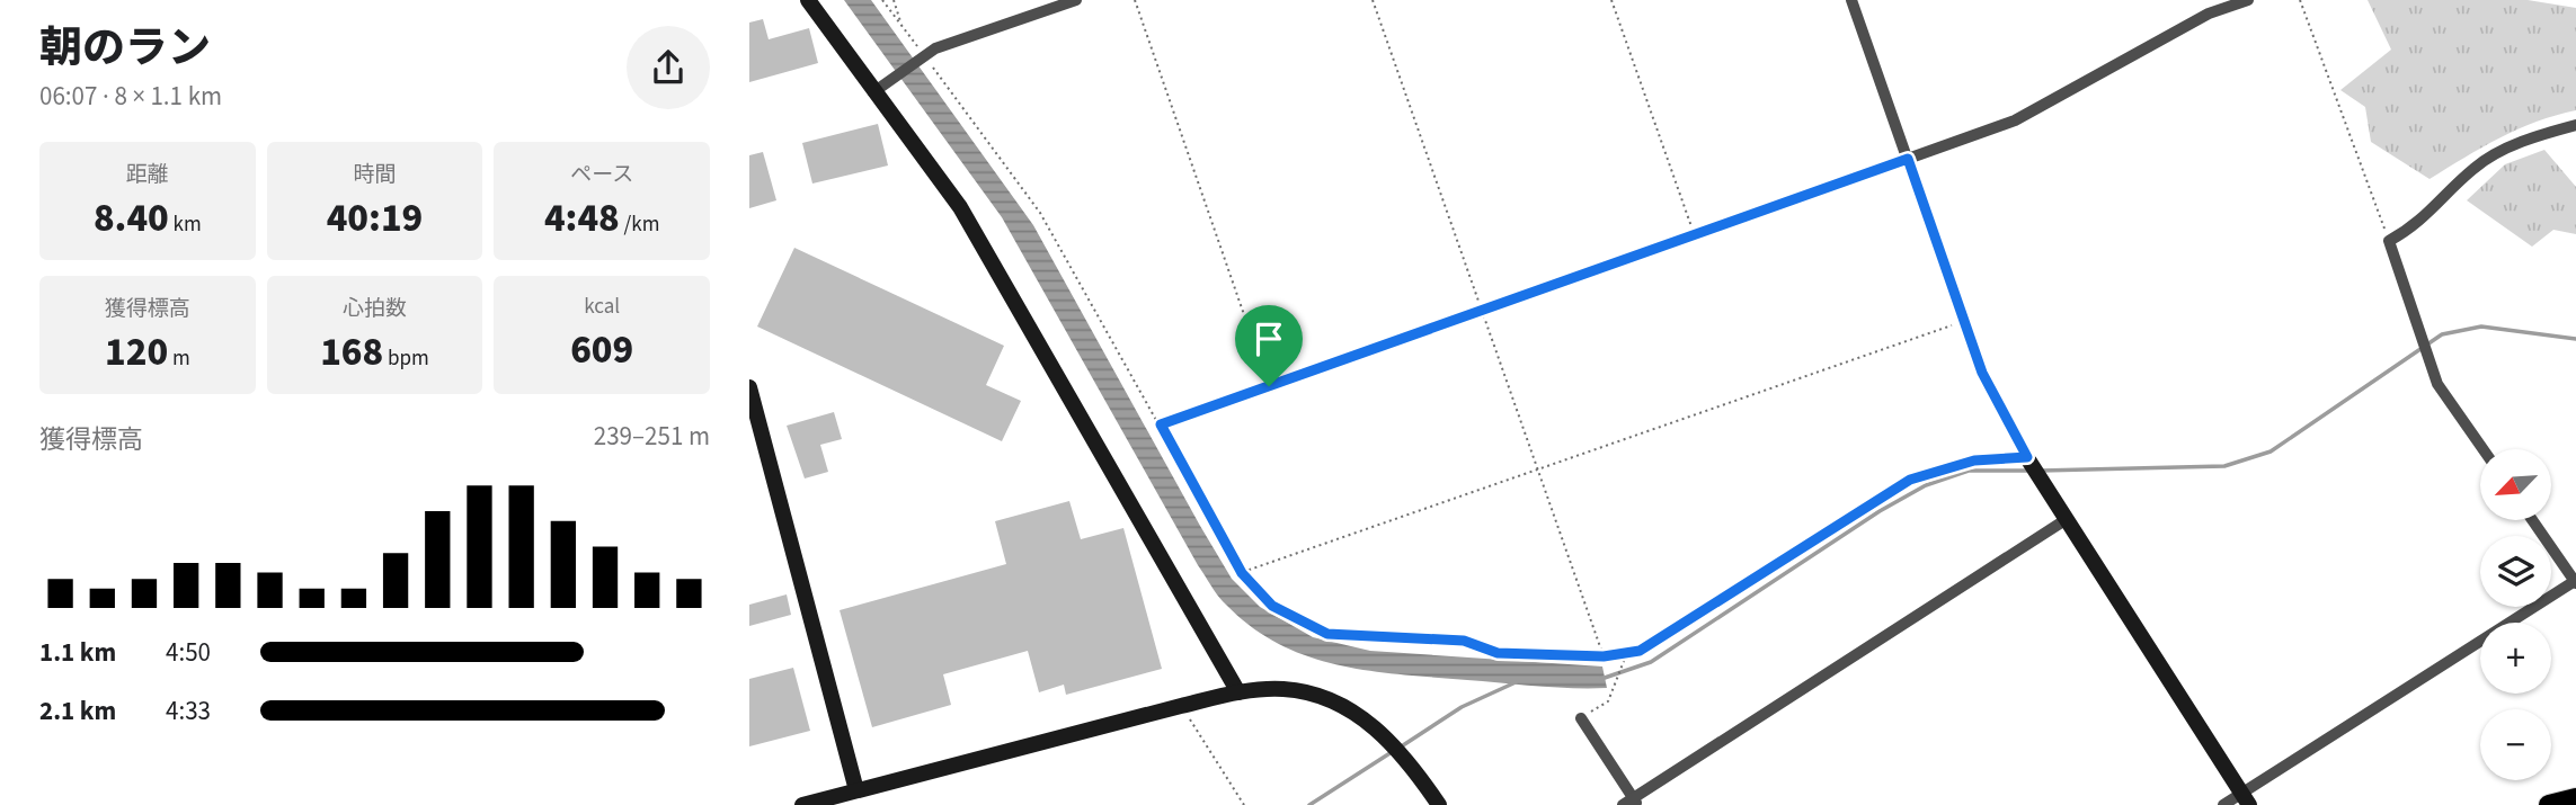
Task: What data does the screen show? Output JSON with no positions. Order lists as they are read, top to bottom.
{
  "north": "bottom left",
  "page": {
    "heading": ["朝のラン", "06:07 · 8 × 1.1 km"],
    "stats": [
      ["距離", "8.40 km"],
      ["時間", "40:19"],
      ["ペース", "4:48 /km"],
      ["獲得標高", "120 m"],
      ["心拍数", "168 bpm"],
      ["kcal", "609"]
    ],
    "chart": ["獲得標高", "239–251 m"],
    "map_buttons": ["+", "−"],
    "list": [
      {
        "name": "1.1 km",
        "note": "4:50"
      },
      {
        "name": "2.1 km",
        "note": "4:33"
      }
    ]
  }
}
